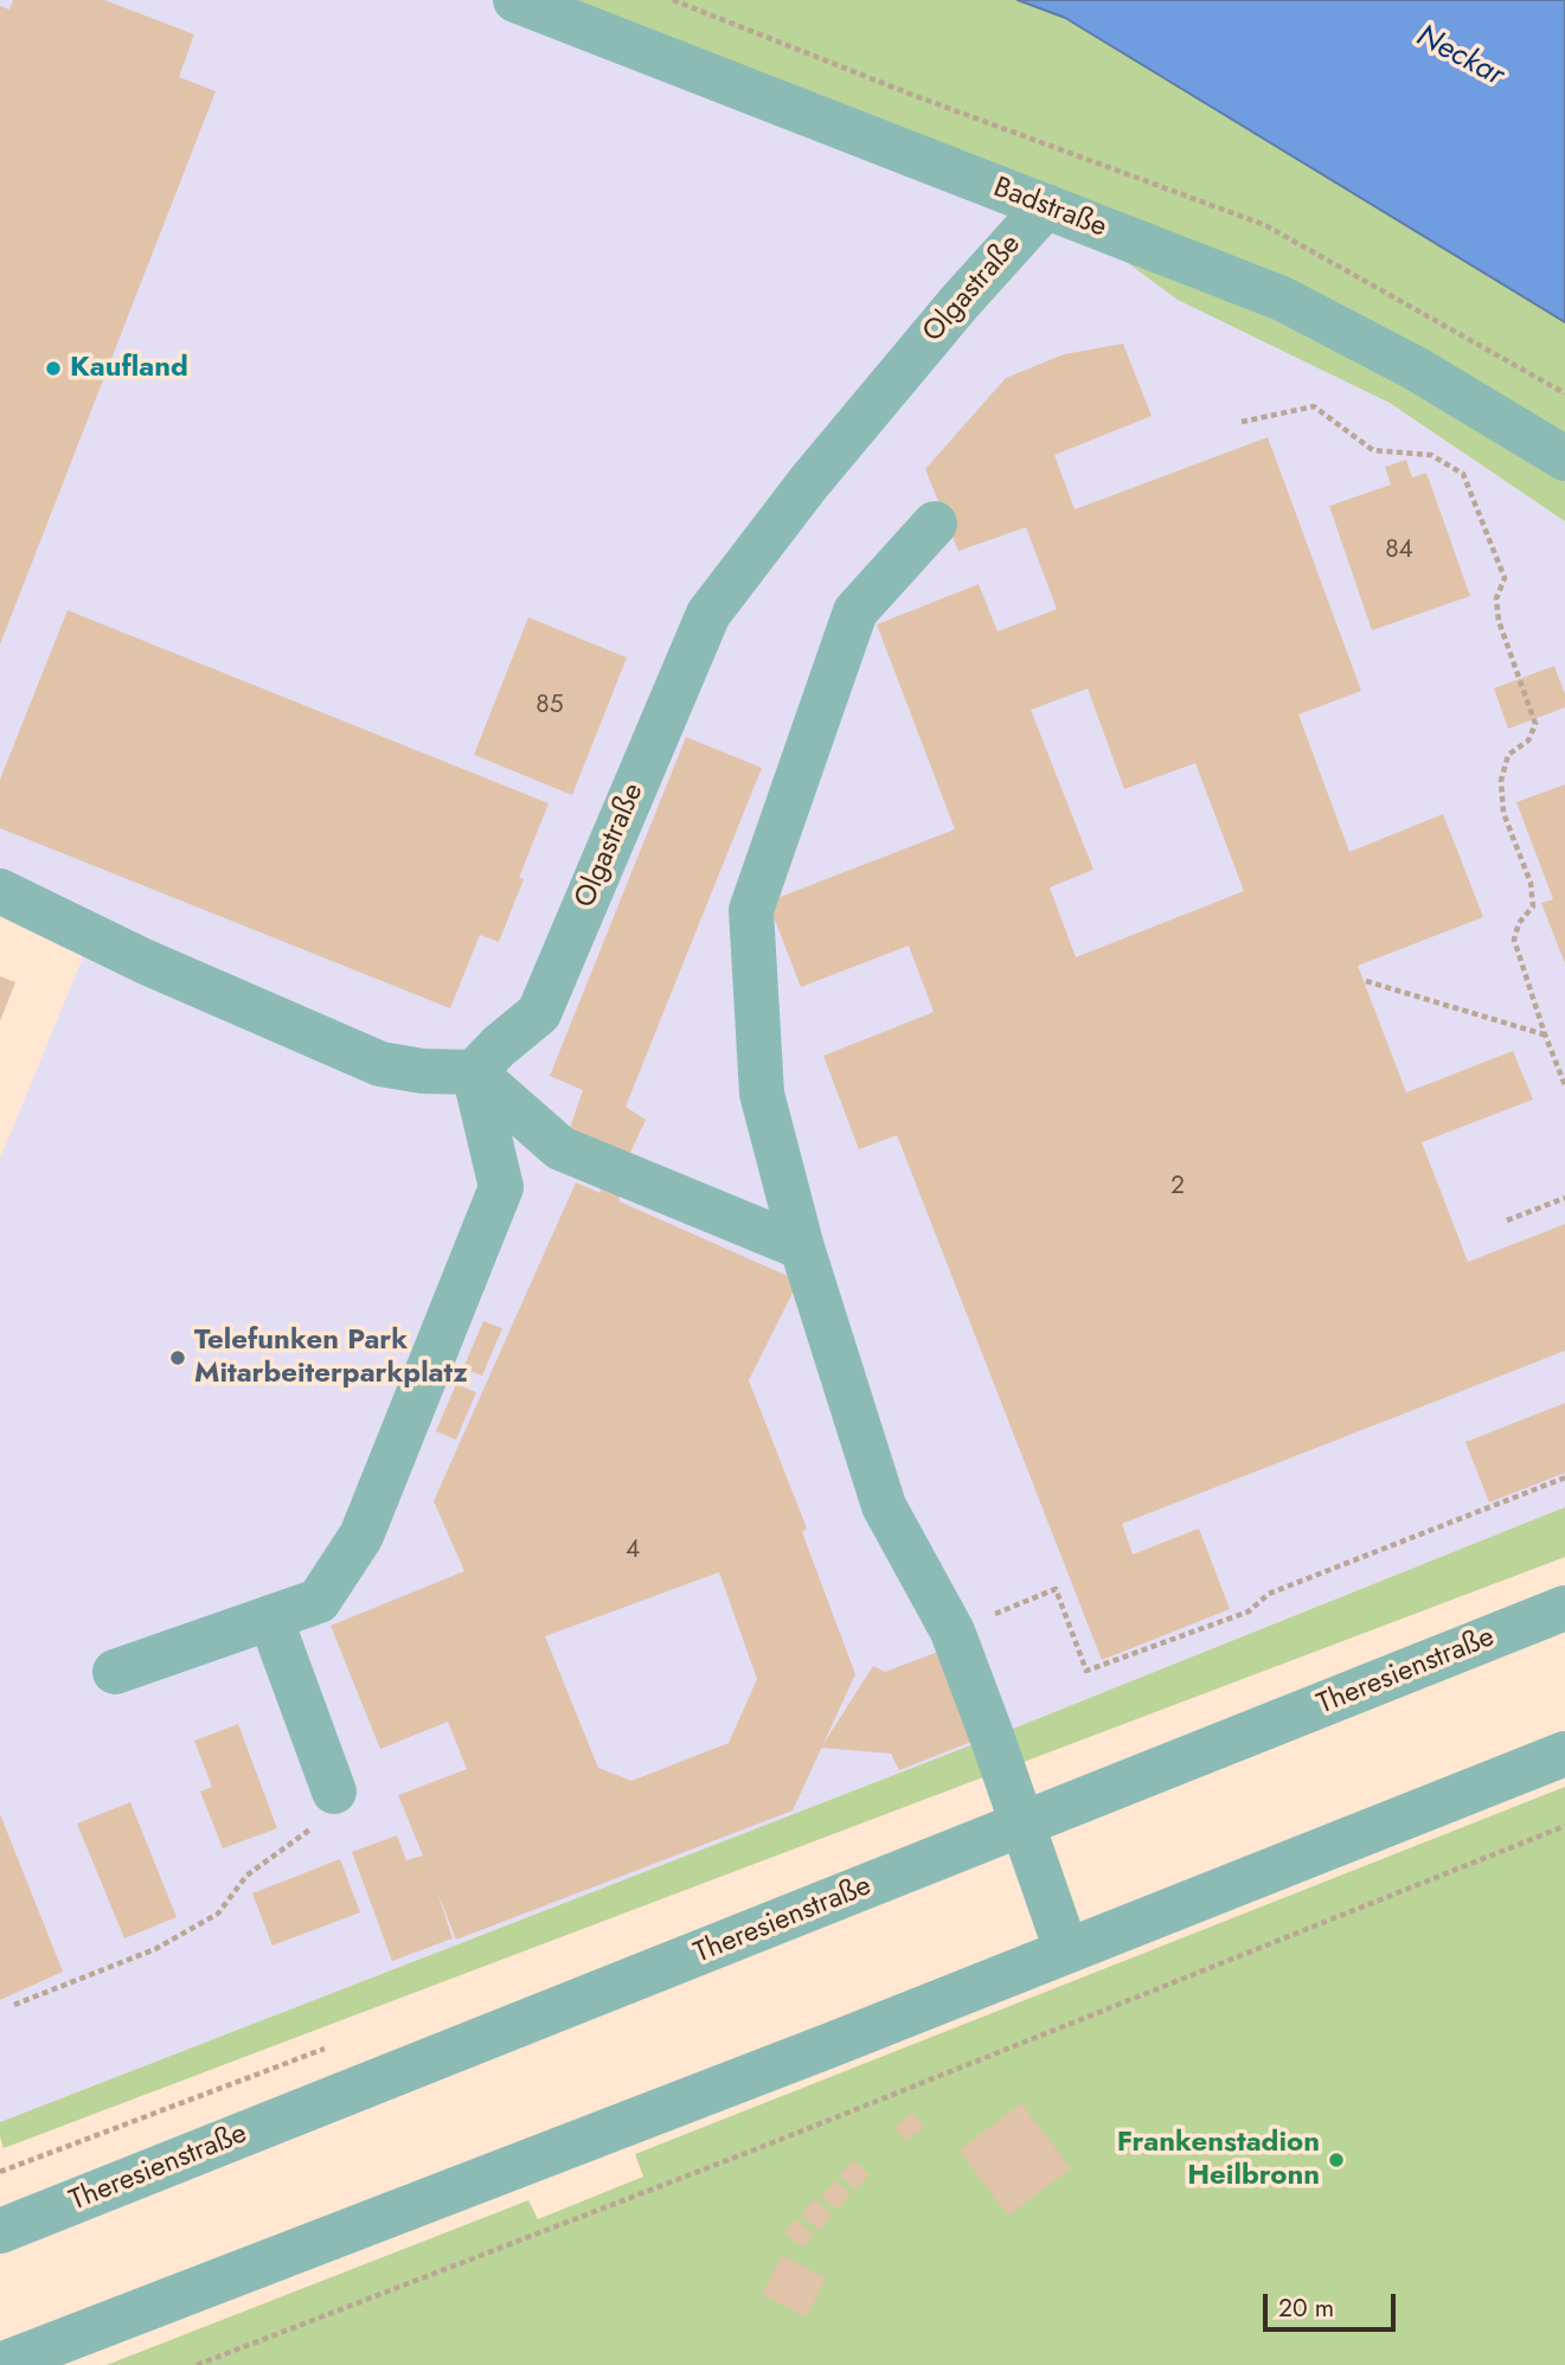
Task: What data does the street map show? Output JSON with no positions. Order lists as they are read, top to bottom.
{
  "streets": {
    "street": ["Badstraße", "Olgastraße", "Theresienstraße"]
  },
  "crossings": [
    ["Badstraße", "Olgastraße"]
  ],
  "water": ["Neckar"],
  "places": ["Kaufland", "Telefunken Park Mitarbeiterparkplatz", "Frankenstadion Heilbronn"],
  "house_numbers": [
    "84",
    "85",
    "2",
    "4"
  ],
  "scale_bar": "20 m"
}
